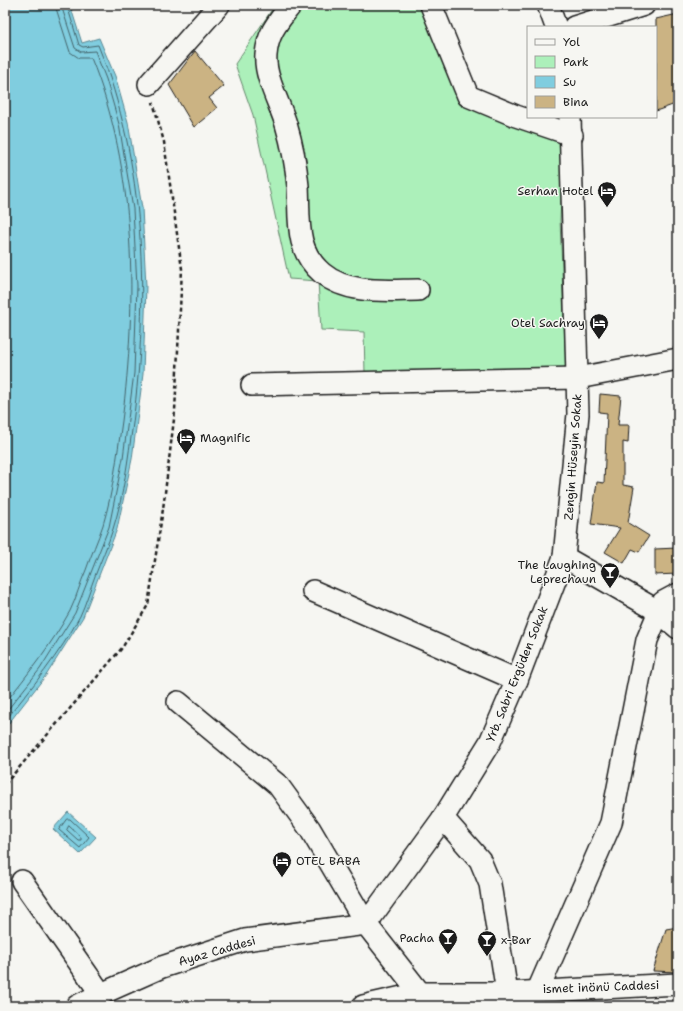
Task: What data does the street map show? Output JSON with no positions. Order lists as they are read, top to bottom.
{
  "streets": {
    "street": [
      "Zengin Hüseyin Sokak",
      "Yrb. Sabri Ergüden Sokak",
      "Ayaz Caddesi",
      "ismet inönü Caddesi"
    ]
  },
  "crossings": [
    ["Zengin Hüseyin Sokak", "Yrb. Sabri Ergüden Sokak"],
    ["Yrb. Sabri Ergüden Sokak", "Ayaz Caddesi"]
  ],
  "places": {
    "hotel": [
      "Serhan Hotel",
      "Otel Sachray",
      "Magnific",
      "OTEL BABA"
    ],
    "bar": ["The Laughing Leprechaun", "Pacha", "x-Bar"]
  },
  "legend": [
    "Yol",
    "Park",
    "Su",
    "Bina"
  ]
}
